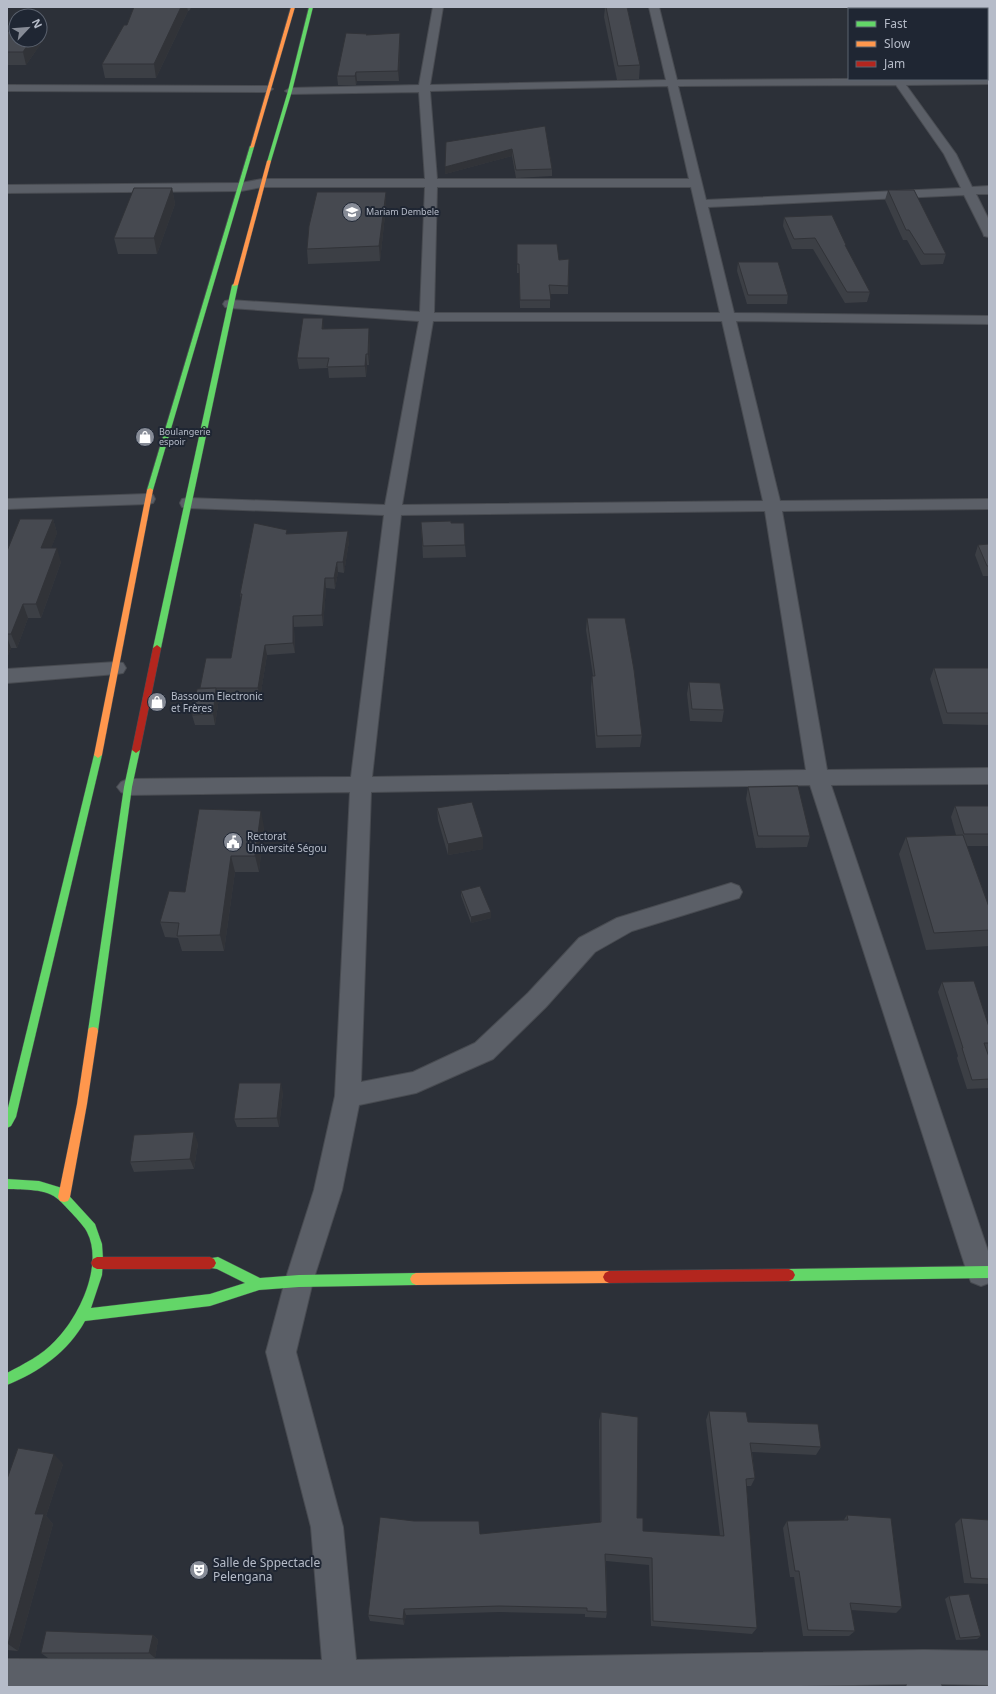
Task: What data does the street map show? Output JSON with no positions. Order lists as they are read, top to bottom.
{
  "places": {
    "school or university": ["Mariam Dembele"],
    "shop": ["Boulangerie espoir", "Bassoum Electronic et Frères"],
    "public building": ["Rectorat Université Ségou"],
    "theatre": ["Salle de Sppectacle Pelengana"]
  },
  "legend": ["Fast", "Slow", "Jam"],
  "north": "top right"
}
